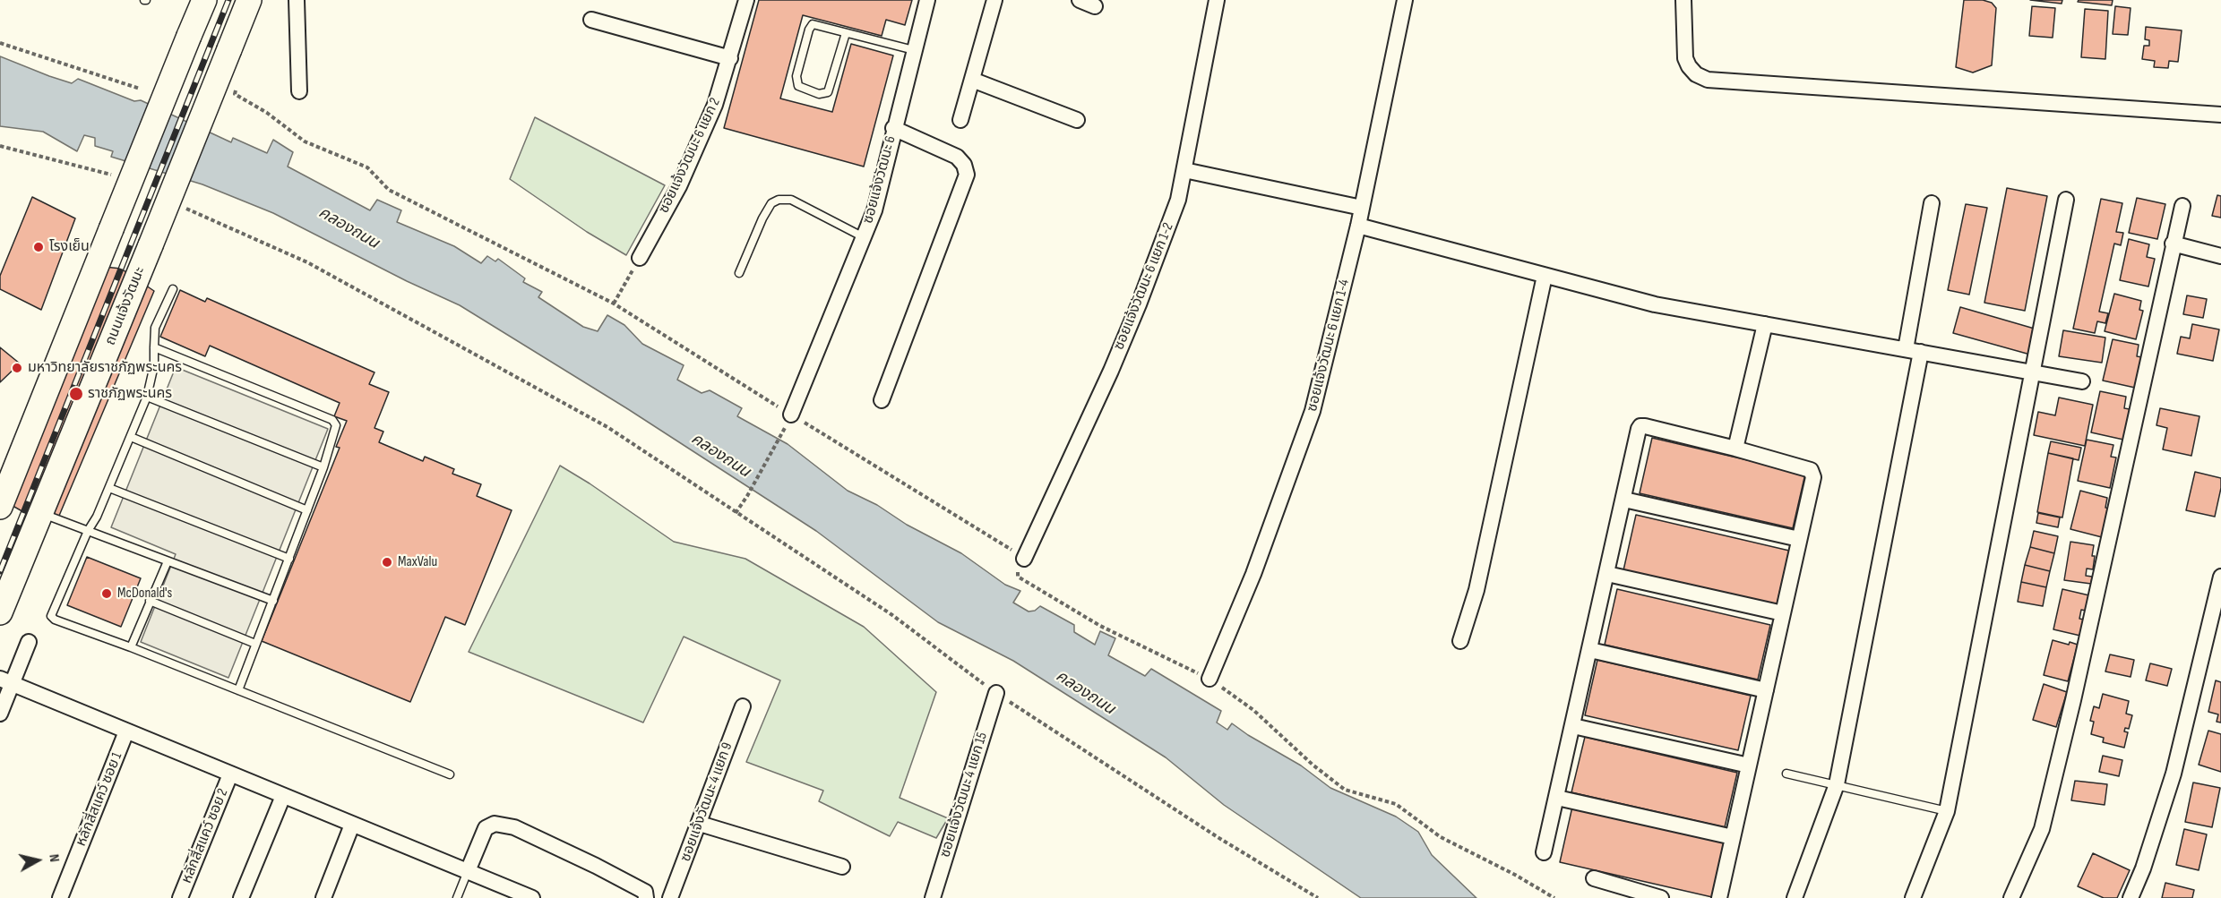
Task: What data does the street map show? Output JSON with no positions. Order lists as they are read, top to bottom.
{
  "streets": {
    "main road": ["ถนนแจ้งวัฒนะ"],
    "street": [
      "ซอยแจ้งวัฒนะ 6 แยก 2",
      "ซอยแจ้งวัฒนะ 6",
      "ซอยแจ้งวัฒนะ 6 แยก 1-2",
      "ซอยแจ้งวัฒนะ 6 แยก 1-4",
      "ซอยแจ้งวัฒนะ 4 แยก 15",
      "หลักสี่สแคว์ ซอย 1",
      "ซอยแจ้งวัฒนะ 4 แยก 9",
      "หลักสี่สแคว์ ซอย 2"
    ]
  },
  "water": ["คลองถนน"],
  "places": [
    "โรงเย็น",
    "มหาวิทยาลัยราชภัฏพระนคร",
    "ราชภัฏพระนคร",
    "MaxValu",
    "McDonald's"
  ],
  "north": "right"
}
